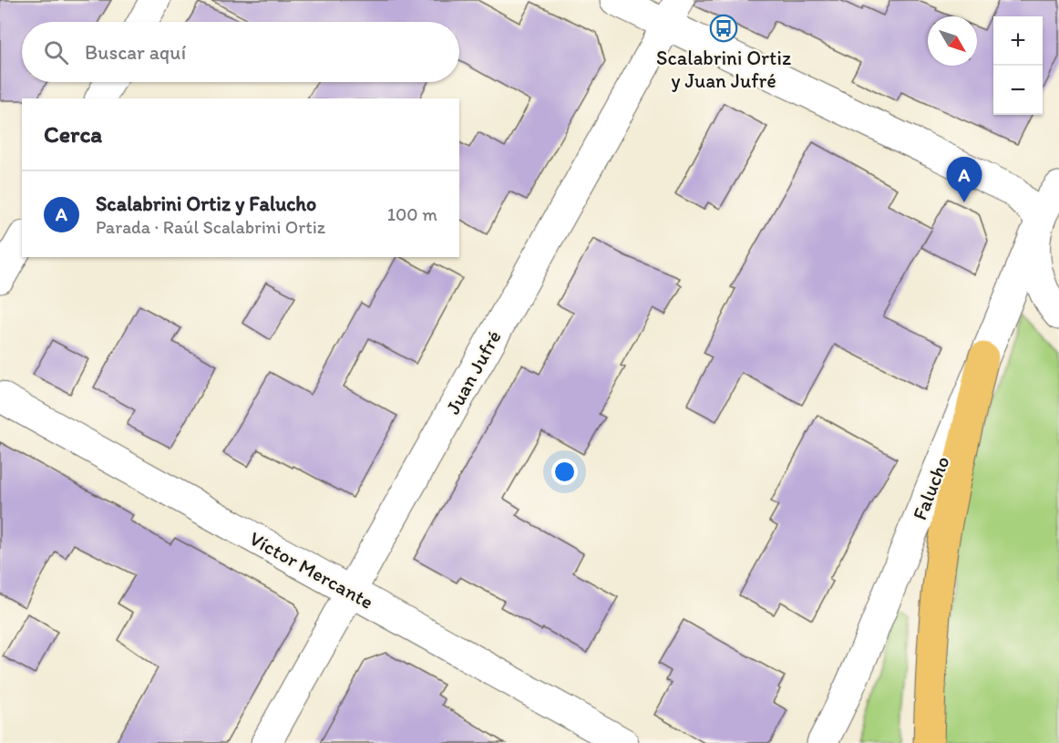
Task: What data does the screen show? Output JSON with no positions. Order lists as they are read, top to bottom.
{
  "streets": {
    "street": ["Juan Jufré", "Falucho", "Víctor Mercante"]
  },
  "crossings": [
    ["Juan Jufré", "Víctor Mercante"]
  ],
  "places": {
    "bus stop": ["Scalabrini Ortiz y Juan Jufré"]
  },
  "north": "bottom right",
  "page": {
    "map_buttons": ["+", "−"],
    "search": "Buscar aquí",
    "heading": "Cerca",
    "pins": "A",
    "list": [
      {
        "mark": "A",
        "name": "Scalabrini Ortiz y Falucho",
        "note": "Parada · Raúl Scalabrini Ortiz",
        "value": "100 m"
      }
    ]
  }
}
